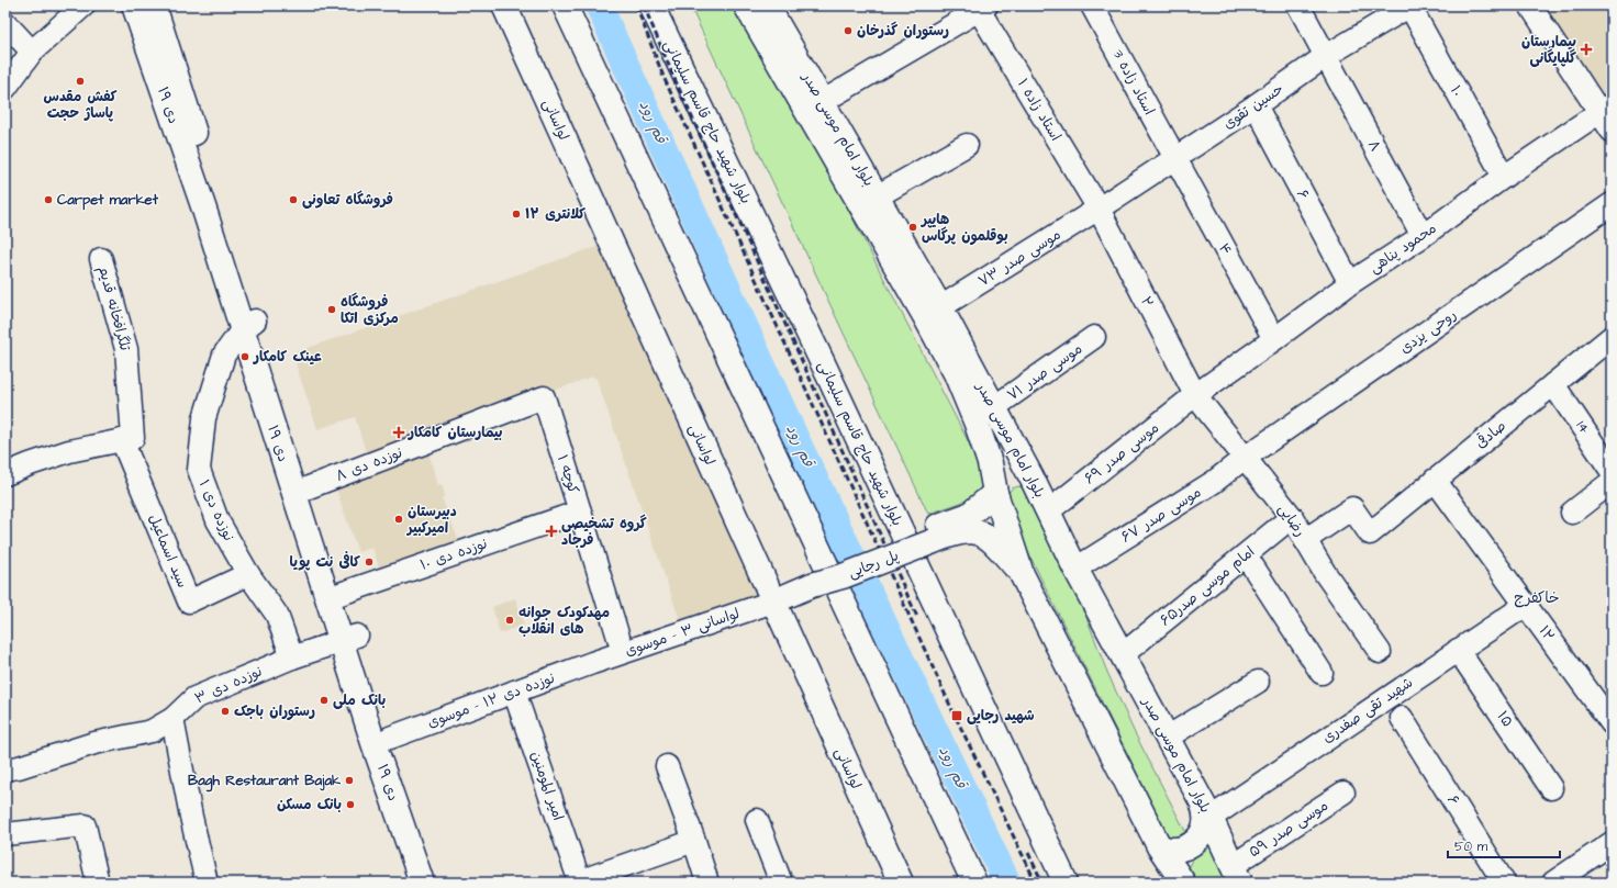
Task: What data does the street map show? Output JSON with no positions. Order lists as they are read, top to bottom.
{
  "streets": {
    "main road": [
      "۱۹ دی",
      "لواسانی",
      "بلوار شهید حاج قاسم سلیمانی",
      "بلوار امام موسی صدر",
      "پل رجایی"
    ],
    "street": [
      "استاد زاده 3",
      "۱۰",
      "حسین تقوی",
      "استاد زاده ۱",
      "۸",
      "۶",
      "محمود پناهی",
      "۴",
      "موسی صدر ۷۳",
      "۲",
      "تلگرافخانه قدیم",
      "روحی یزدی",
      "موسی صدر ۷۱",
      "14",
      "صادقی",
      "موسی صدر ۶۹",
      "نوزده دی ۸",
      "کوچه ۱",
      "نوزده دی ۱",
      "موسی صدر ۶۷",
      "رضایی",
      "سید اسماعیل",
      "نوزده دی ۱۰",
      "امام موسی صدر۶۵",
      "لواسانی ۳ - موسوی",
      "۱۲",
      "نوزده دی ۳",
      "نوزده دی ۱۲ - موسوی",
      "شهید تقی صفدری",
      "۱۵",
      "امیر المومنین",
      "موسی صدر ۵۹"
    ]
  },
  "crossings": [
    ["استاد زاده 3", "حسین تقوی"],
    ["استاد زاده 3", "۴"],
    ["۱۰", "حسین تقوی"],
    ["۱۰", "محمود پناهی"],
    ["۱۹ دی", "نوزده دی ۸"],
    ["۱۹ دی", "نوزده دی ۱"],
    ["۱۹ دی", "نوزده دی ۱۰"],
    ["۱۹ دی", "نوزده دی ۳"],
    ["۱۹ دی", "نوزده دی ۱۲ - موسوی"],
    ["حسین تقوی", "استاد زاده ۱"],
    ["حسین تقوی", "۸"],
    ["حسین تقوی", "۶"],
    ["حسین تقوی", "۴"],
    ["حسین تقوی", "موسی صدر ۷۳"],
    ["حسین تقوی", "۲"],
    ["استاد زاده ۱", "موسی صدر ۷۳"],
    ["استاد زاده ۱", "۲"],
    ["لواسانی", "پل رجایی"],
    ["لواسانی", "لواسانی ۳ - موسوی"],
    ["بلوار امام موسی صدر", "موسی صدر ۷۳"],
    ["بلوار امام موسی صدر", "موسی صدر ۷۱"],
    ["بلوار امام موسی صدر", "موسی صدر ۶۹"],
    ["بلوار امام موسی صدر", "موسی صدر ۶۷"],
    ["بلوار امام موسی صدر", "امام موسی صدر۶۵"],
    ["بلوار امام موسی صدر", "شهید تقی صفدری"],
    ["بلوار امام موسی صدر", "موسی صدر ۵۹"],
    ["۸", "محمود پناهی"],
    ["۶", "محمود پناهی"],
    ["محمود پناهی", "۴"],
    ["محمود پناهی", "۲"],
    ["محمود پناهی", "موسی صدر ۶۹"],
    ["محمود پناهی", "رضایی"],
    ["موسی صدر ۷۳", "۲"],
    ["۲", "موسی صدر ۶۹"],
    ["۲", "رضایی"],
    ["تلگرافخانه قدیم", "سید اسماعیل"],
    ["روحی یزدی", "موسی صدر ۶۷"],
    ["روحی یزدی", "رضایی"],
    ["14", "صادقی"],
    ["صادقی", "رضایی"],
    ["صادقی", "۱۲"],
    ["موسی صدر ۶۹", "رضایی"],
    ["نوزده دی ۸", "کوچه ۱"],
    ["کوچه ۱", "نوزده دی ۱۰"],
    ["کوچه ۱", "لواسانی ۳ - موسوی"],
    ["نوزده دی ۱", "سید اسماعیل"],
    ["نوزده دی ۱", "نوزده دی ۳"],
    ["موسی صدر ۶۷", "رضایی"],
    ["رضایی", "امام موسی صدر۶۵"],
    ["پل رجایی", "لواسانی ۳ - موسوی"],
    ["لواسانی ۳ - موسوی", "نوزده دی ۱۲ - موسوی"],
    ["۱۲", "شهید تقی صفدری"],
    ["نوزده دی ۱۲ - موسوی", "امیر المومنین"],
    ["شهید تقی صفدری", "۱۵"]
  ],
  "districts": ["خاکفرج"],
  "water": ["قم رود"],
  "places": {
    "other": [
      "رستوران گذرخان",
      "کفش مقدس پاساژ حجت",
      "Carpet market",
      "فروشگاه تعاونی",
      "کلانتری ۱۲",
      "هایپر بوقلمون پرگاس",
      "فروشگاه مرکزی اتکا",
      "عینک کامکار",
      "دبیرستان امیرکبیر",
      "کافی نت پویا",
      "مهدکودک جوانه های انقلاب",
      "بانک ملی",
      "رستوران باجک",
      "Bagh Restaurant Bajak",
      "بانک مسکن"
    ],
    "health": ["بیمارستان گلپایگانی", "بیمارستان کامکار", "گروه تشخیصی فرجاد"],
    "transit": ["شهید رجایی"]
  },
  "scale_bar": "50 m"
}
